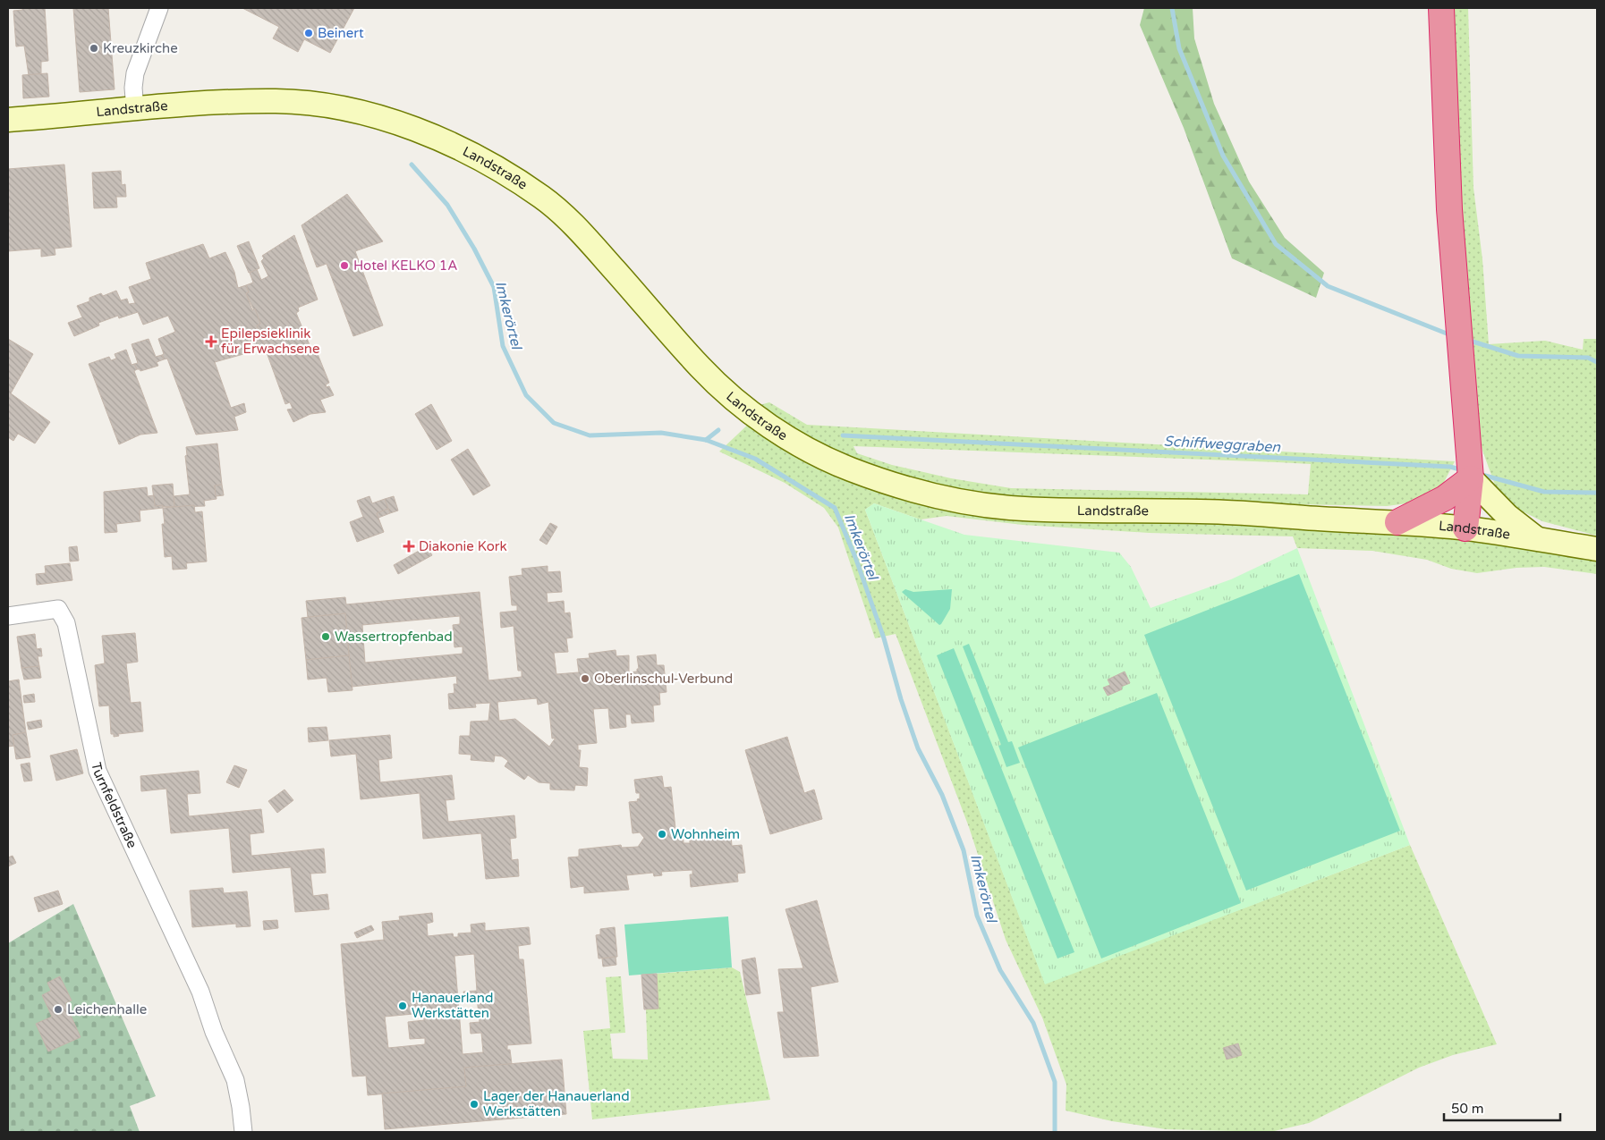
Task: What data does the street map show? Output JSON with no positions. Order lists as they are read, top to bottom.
{
  "streets": {
    "main road": ["Landstraße"],
    "street": ["Turnfeldstraße"]
  },
  "water": ["Imkerörtel", "Schiffweggraben"],
  "places": {
    "other": [
      "Beinert",
      "Kreuzkirche",
      "Hotel KELKO 1A",
      "Wassertropfenbad",
      "Oberlinschul-Verbund",
      "Wohnheim",
      "Hanauerland Werkstätten",
      "Leichenhalle",
      "Lager der Hanauerland Werkstätten"
    ],
    "health": ["Epilepsieklinik für Erwachsene", "Diakonie Kork"]
  },
  "scale_bar": "50 m"
}
